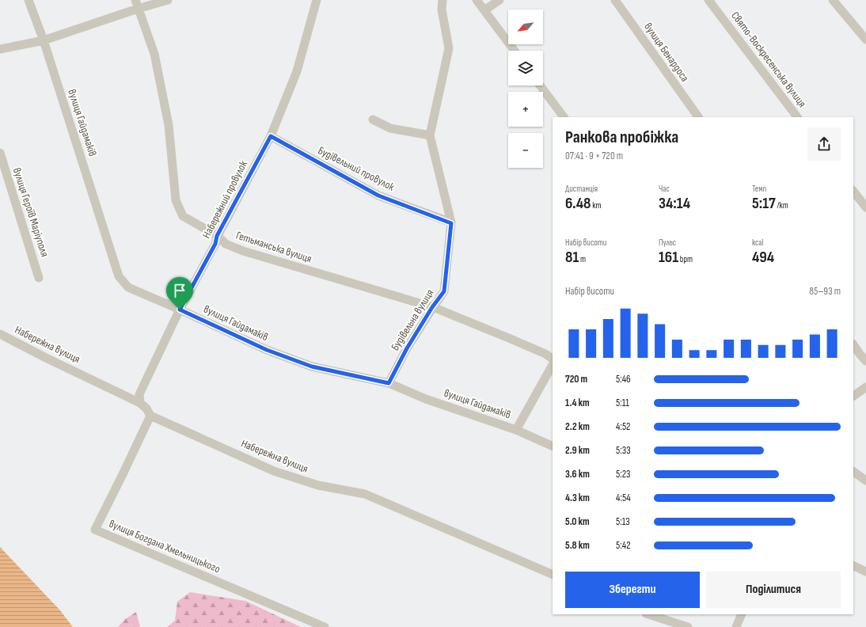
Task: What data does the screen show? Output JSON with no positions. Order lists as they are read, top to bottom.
{
  "streets": {
    "street": [
      "вулиця Бенардоса",
      "Свято-Воскресенська вулиця",
      "вулиця Гайдамаків",
      "Будівельний провулок",
      "Набережний провулок",
      "вулиця Героїв Маріуполя",
      "Гетьманська вулиця",
      "Будівельна вулиця",
      "Набережна вулиця",
      "вулиця Богдана Хмельницького"
    ]
  },
  "crossings": [
    ["вулиця Гайдамаків", "Набережний провулок"],
    ["вулиця Гайдамаків", "Будівельна вулиця"],
    ["Будівельний провулок", "Набережний провулок"],
    ["Будівельний провулок", "Будівельна вулиця"],
    ["Набережний провулок", "Гетьманська вулиця"],
    ["Набережний провулок", "Набережна вулиця"],
    ["Гетьманська вулиця", "Будівельна вулиця"],
    ["Набережна вулиця", "вулиця Богдана Хмельницького"]
  ],
  "north": "bottom left",
  "page": {
    "map_buttons": ["+", "−"],
    "heading": ["Ранкова пробіжка", "07:41 · 9 × 720 m"],
    "stats": [
      ["Дистанція", "6.48 km"],
      ["Час", "34:14"],
      ["Темп", "5:17 /km"],
      ["Набір висоти", "81 m"],
      ["Пульс", "161 bpm"],
      ["kcal", "494"]
    ],
    "chart": ["Набір висоти", "85–93 m"],
    "list": [
      {
        "name": "720 m",
        "note": "5:46"
      },
      {
        "name": "1.4 km",
        "note": "5:11"
      },
      {
        "name": "2.2 km",
        "note": "4:52"
      },
      {
        "name": "2.9 km",
        "note": "5:33"
      },
      {
        "name": "3.6 km",
        "note": "5:23"
      },
      {
        "name": "4.3 km",
        "note": "4:54"
      },
      {
        "name": "5.0 km",
        "note": "5:13"
      },
      {
        "name": "5.8 km",
        "note": "5:42"
      }
    ],
    "buttons": ["Зберегти", "Поділитися"]
  }
}
